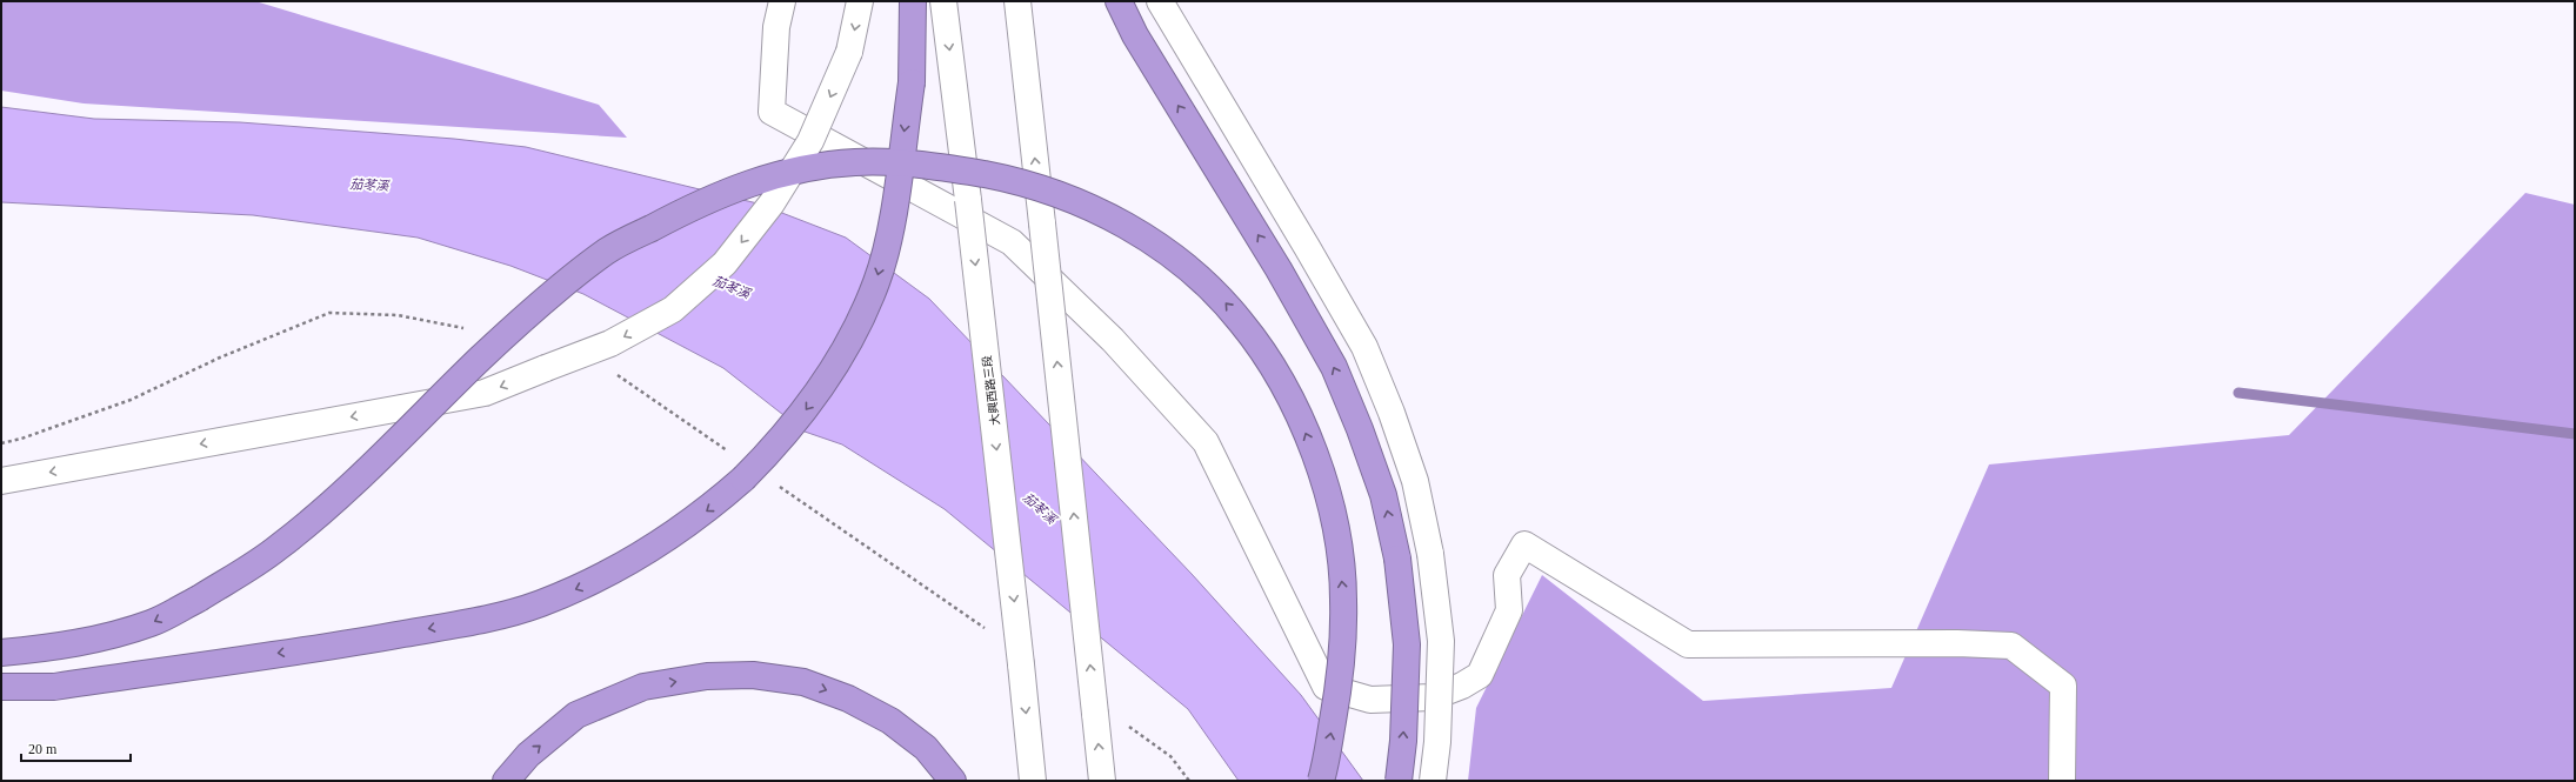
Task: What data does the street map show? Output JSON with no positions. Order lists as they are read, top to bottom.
{
  "streets": {
    "street": ["大興西路三段"]
  },
  "water": ["茄苳溪"],
  "scale_bar": "20 m"
}
